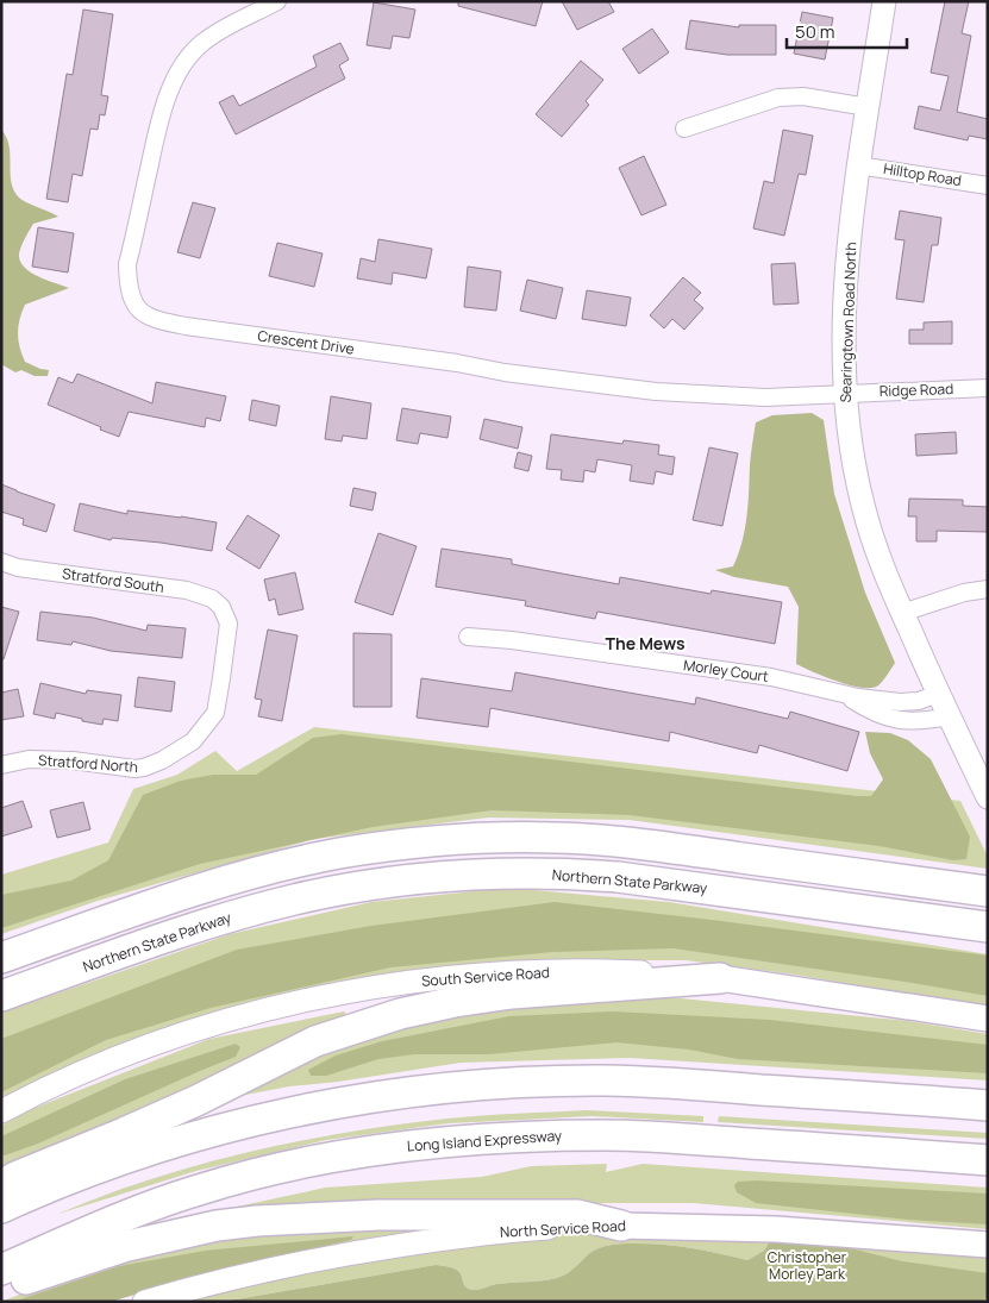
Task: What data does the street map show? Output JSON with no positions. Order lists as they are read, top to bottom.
{
  "streets": {
    "highway": ["Northern State Parkway", "Long Island Expressway"],
    "main road": ["Searingtown Road North", "South Service Road", "North Service Road"],
    "street": [
      "Hilltop Road",
      "Crescent Drive",
      "Ridge Road",
      "Stratford South",
      "Morley Court",
      "Stratford North"
    ]
  },
  "crossings": [
    ["Hilltop Road", "Searingtown Road North"],
    ["Searingtown Road North", "Crescent Drive"],
    ["Searingtown Road North", "Ridge Road"],
    ["Searingtown Road North", "Morley Court"],
    ["Crescent Drive", "Ridge Road"],
    ["Stratford South", "Stratford North"]
  ],
  "districts": ["The Mews"],
  "parks": ["Christopher Morley Park"],
  "scale_bar": "50 m"
}
